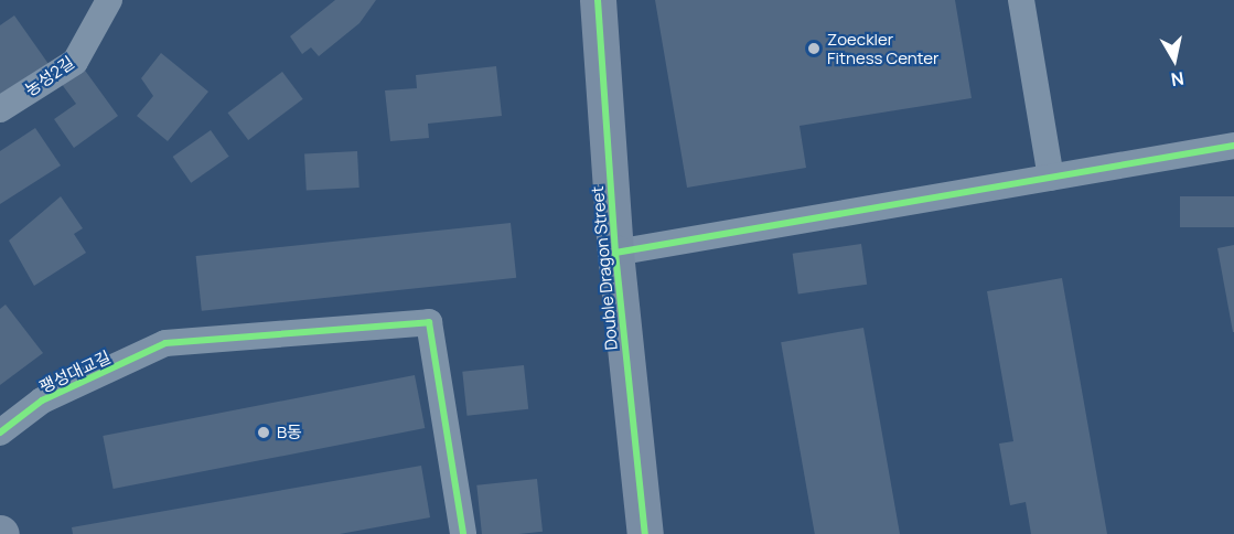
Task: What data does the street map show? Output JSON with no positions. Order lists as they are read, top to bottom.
{
  "streets": {
    "street": ["농성2길", "Double Dragon Street", "팽성대교길"]
  },
  "places": ["Zoeckler Fitness Center", "B동"],
  "north": "bottom"
}
